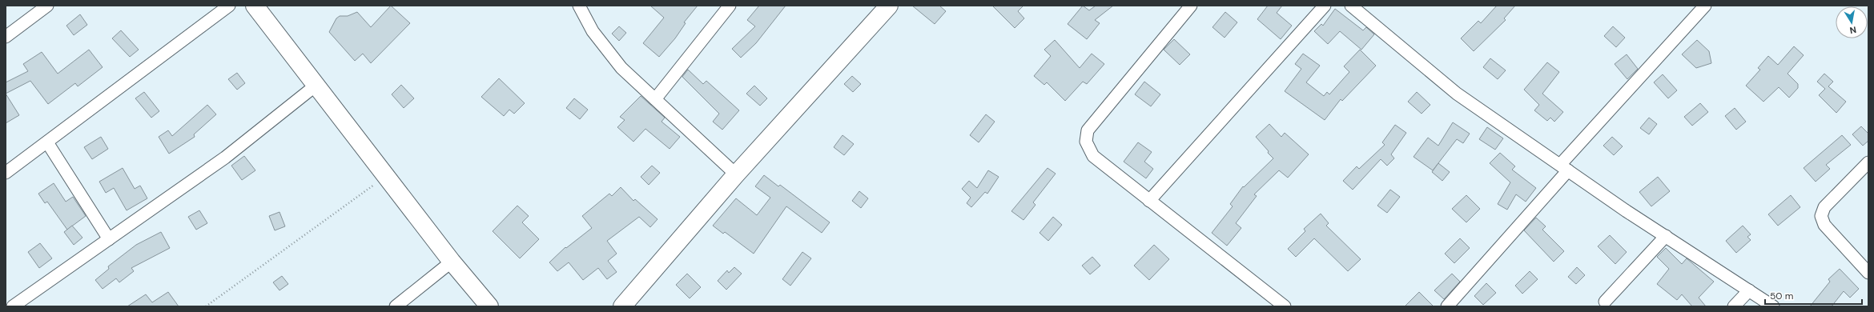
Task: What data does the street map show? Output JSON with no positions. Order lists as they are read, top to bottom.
{
  "scale_bar": "50 m",
  "north": "bottom"
}
